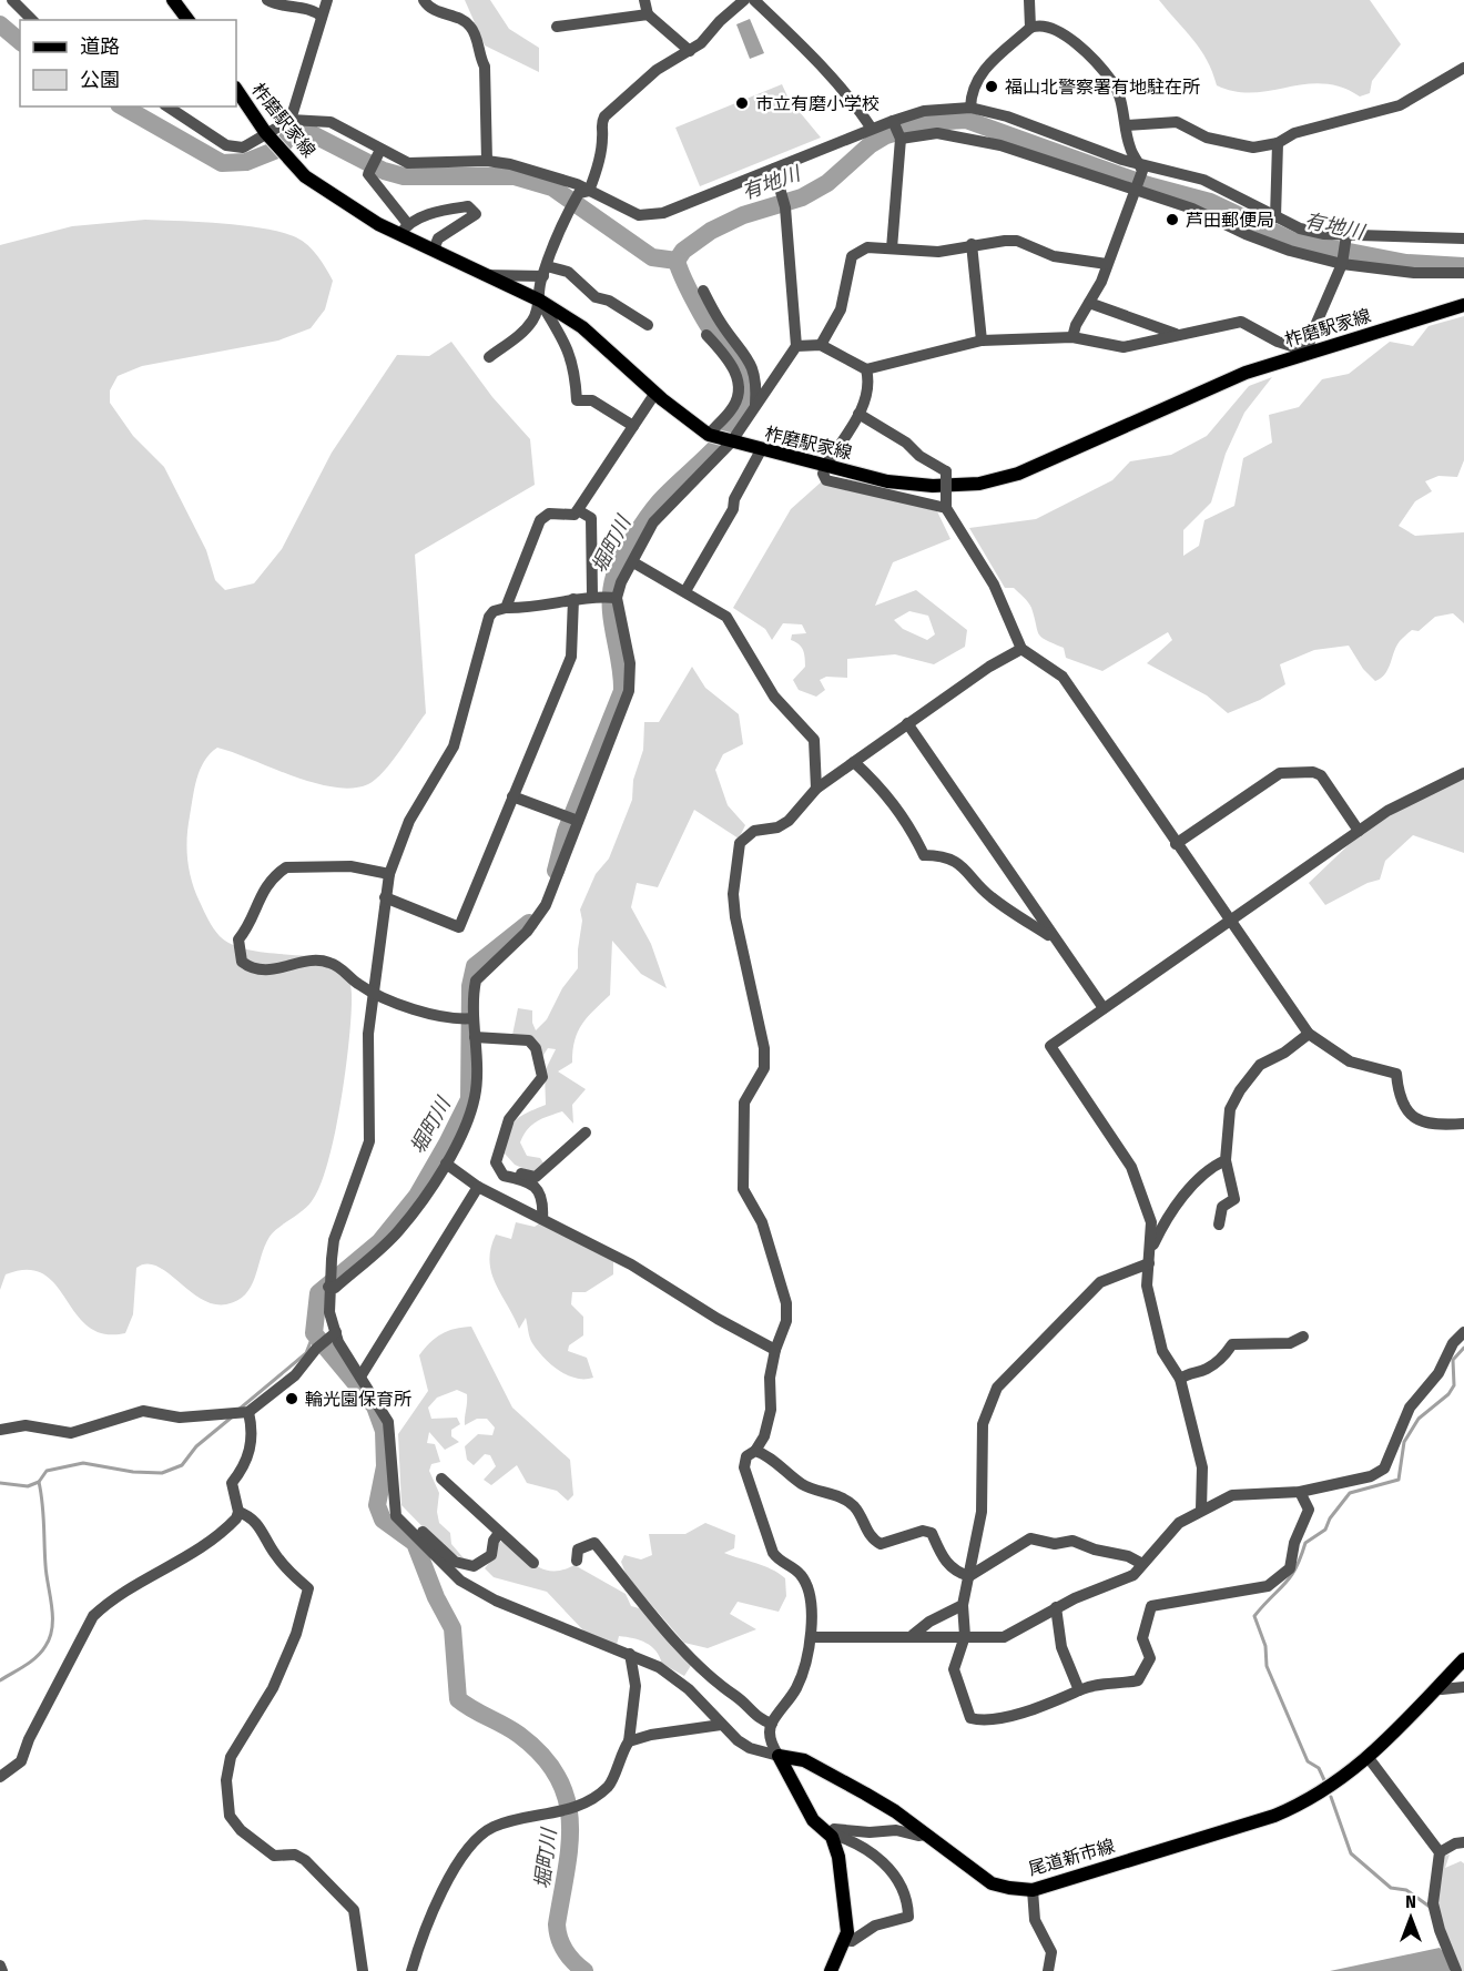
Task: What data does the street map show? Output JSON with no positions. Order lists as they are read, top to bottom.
{
  "streets": {
    "main road": ["柞磨駅家線", "尾道新市線"]
  },
  "water": ["有地川", "堀町川"],
  "places": [
    "福山北警察署有地駐在所",
    "市立有磨小学校",
    "芦田郵便局",
    "輪光園保育所"
  ],
  "legend": ["道路", "公園"],
  "north": "top"
}
